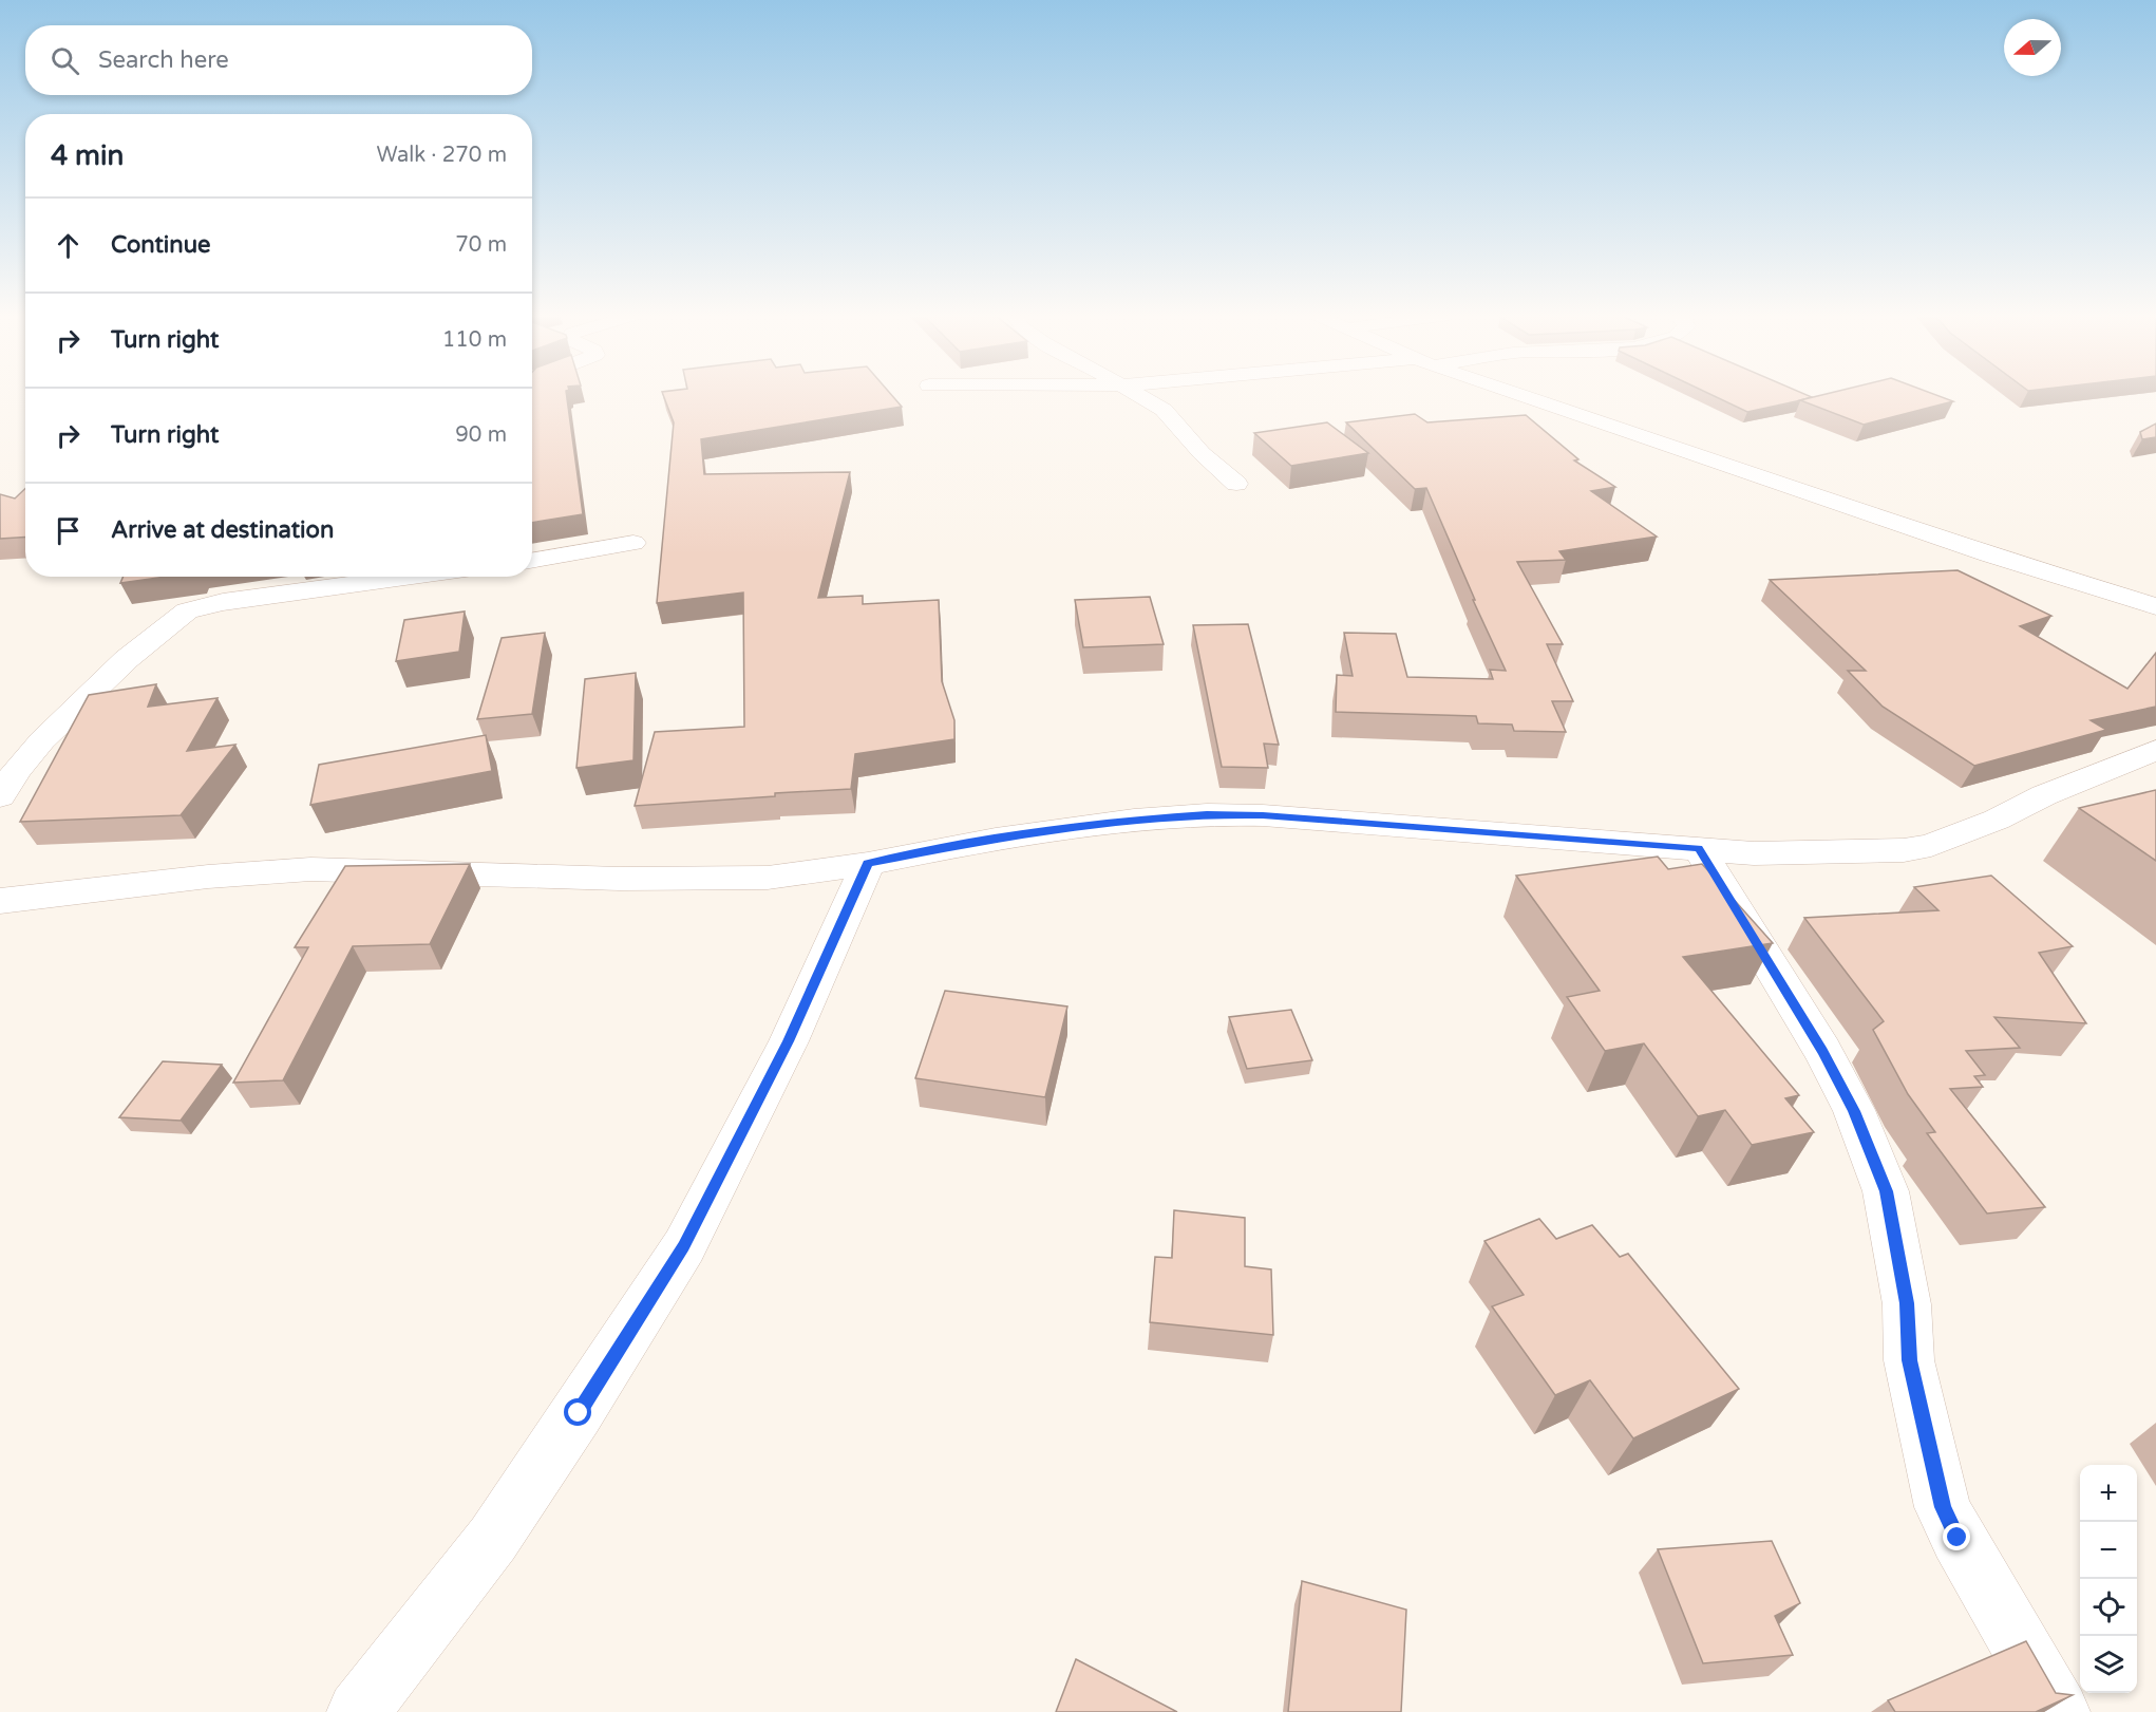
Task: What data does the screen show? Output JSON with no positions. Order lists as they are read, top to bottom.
{
  "north": "left",
  "page": {
    "search": "Search here",
    "heading": ["4 min", "Walk · 270 m"],
    "list": [
      ["Continue", "70 m"],
      ["Turn right", "110 m"],
      ["Turn right", "90 m"],
      "Arrive at destination"
    ],
    "map_buttons": ["+", "−"]
  }
}
